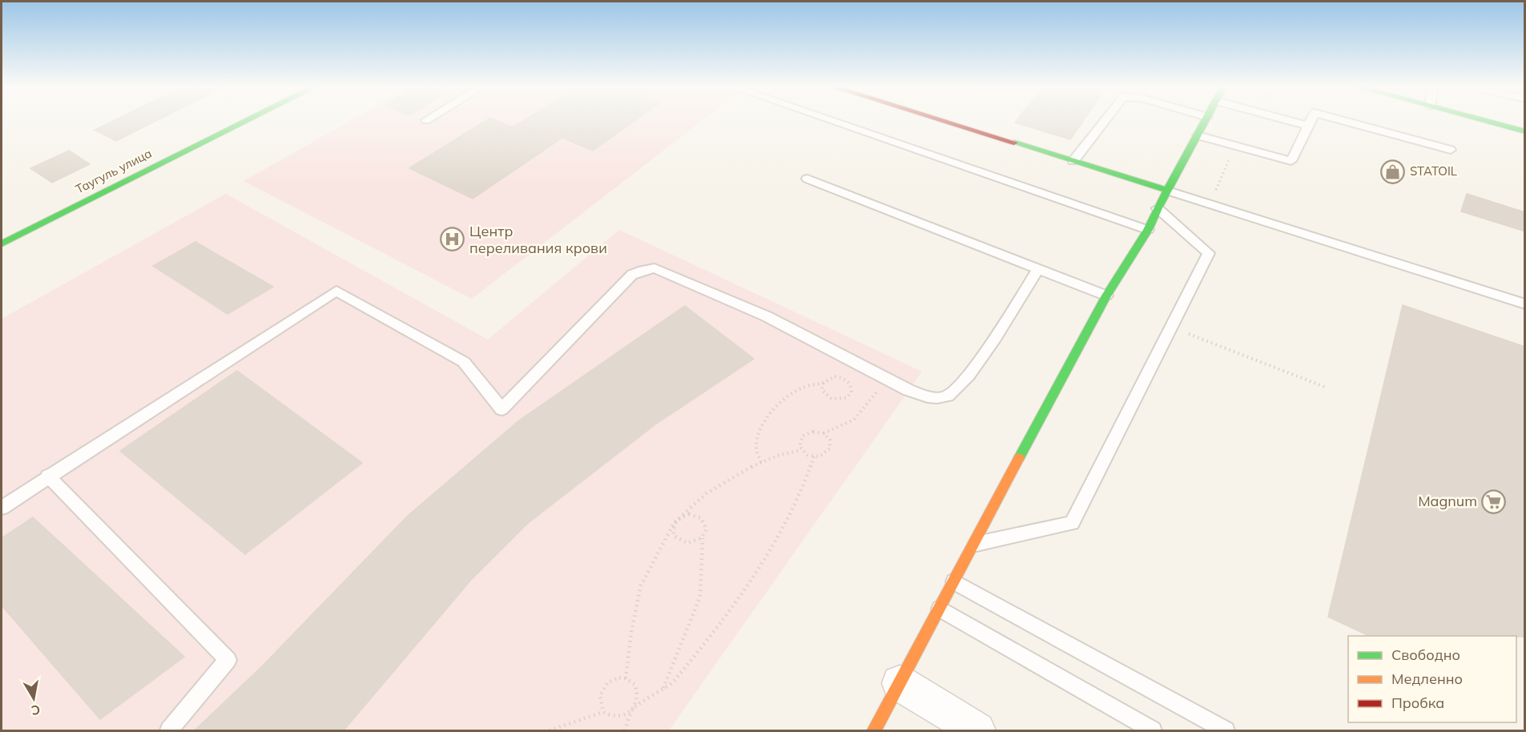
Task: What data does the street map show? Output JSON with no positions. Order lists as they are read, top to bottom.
{
  "streets": {
    "street": ["Таугуль улица"]
  },
  "places": {
    "shop": ["STATOIL"],
    "hospital": ["Центр переливания крови"],
    "supermarket": ["Magnum"]
  },
  "legend": ["Свободно", "Медленно", "Пробка"],
  "north": "bottom"
}
